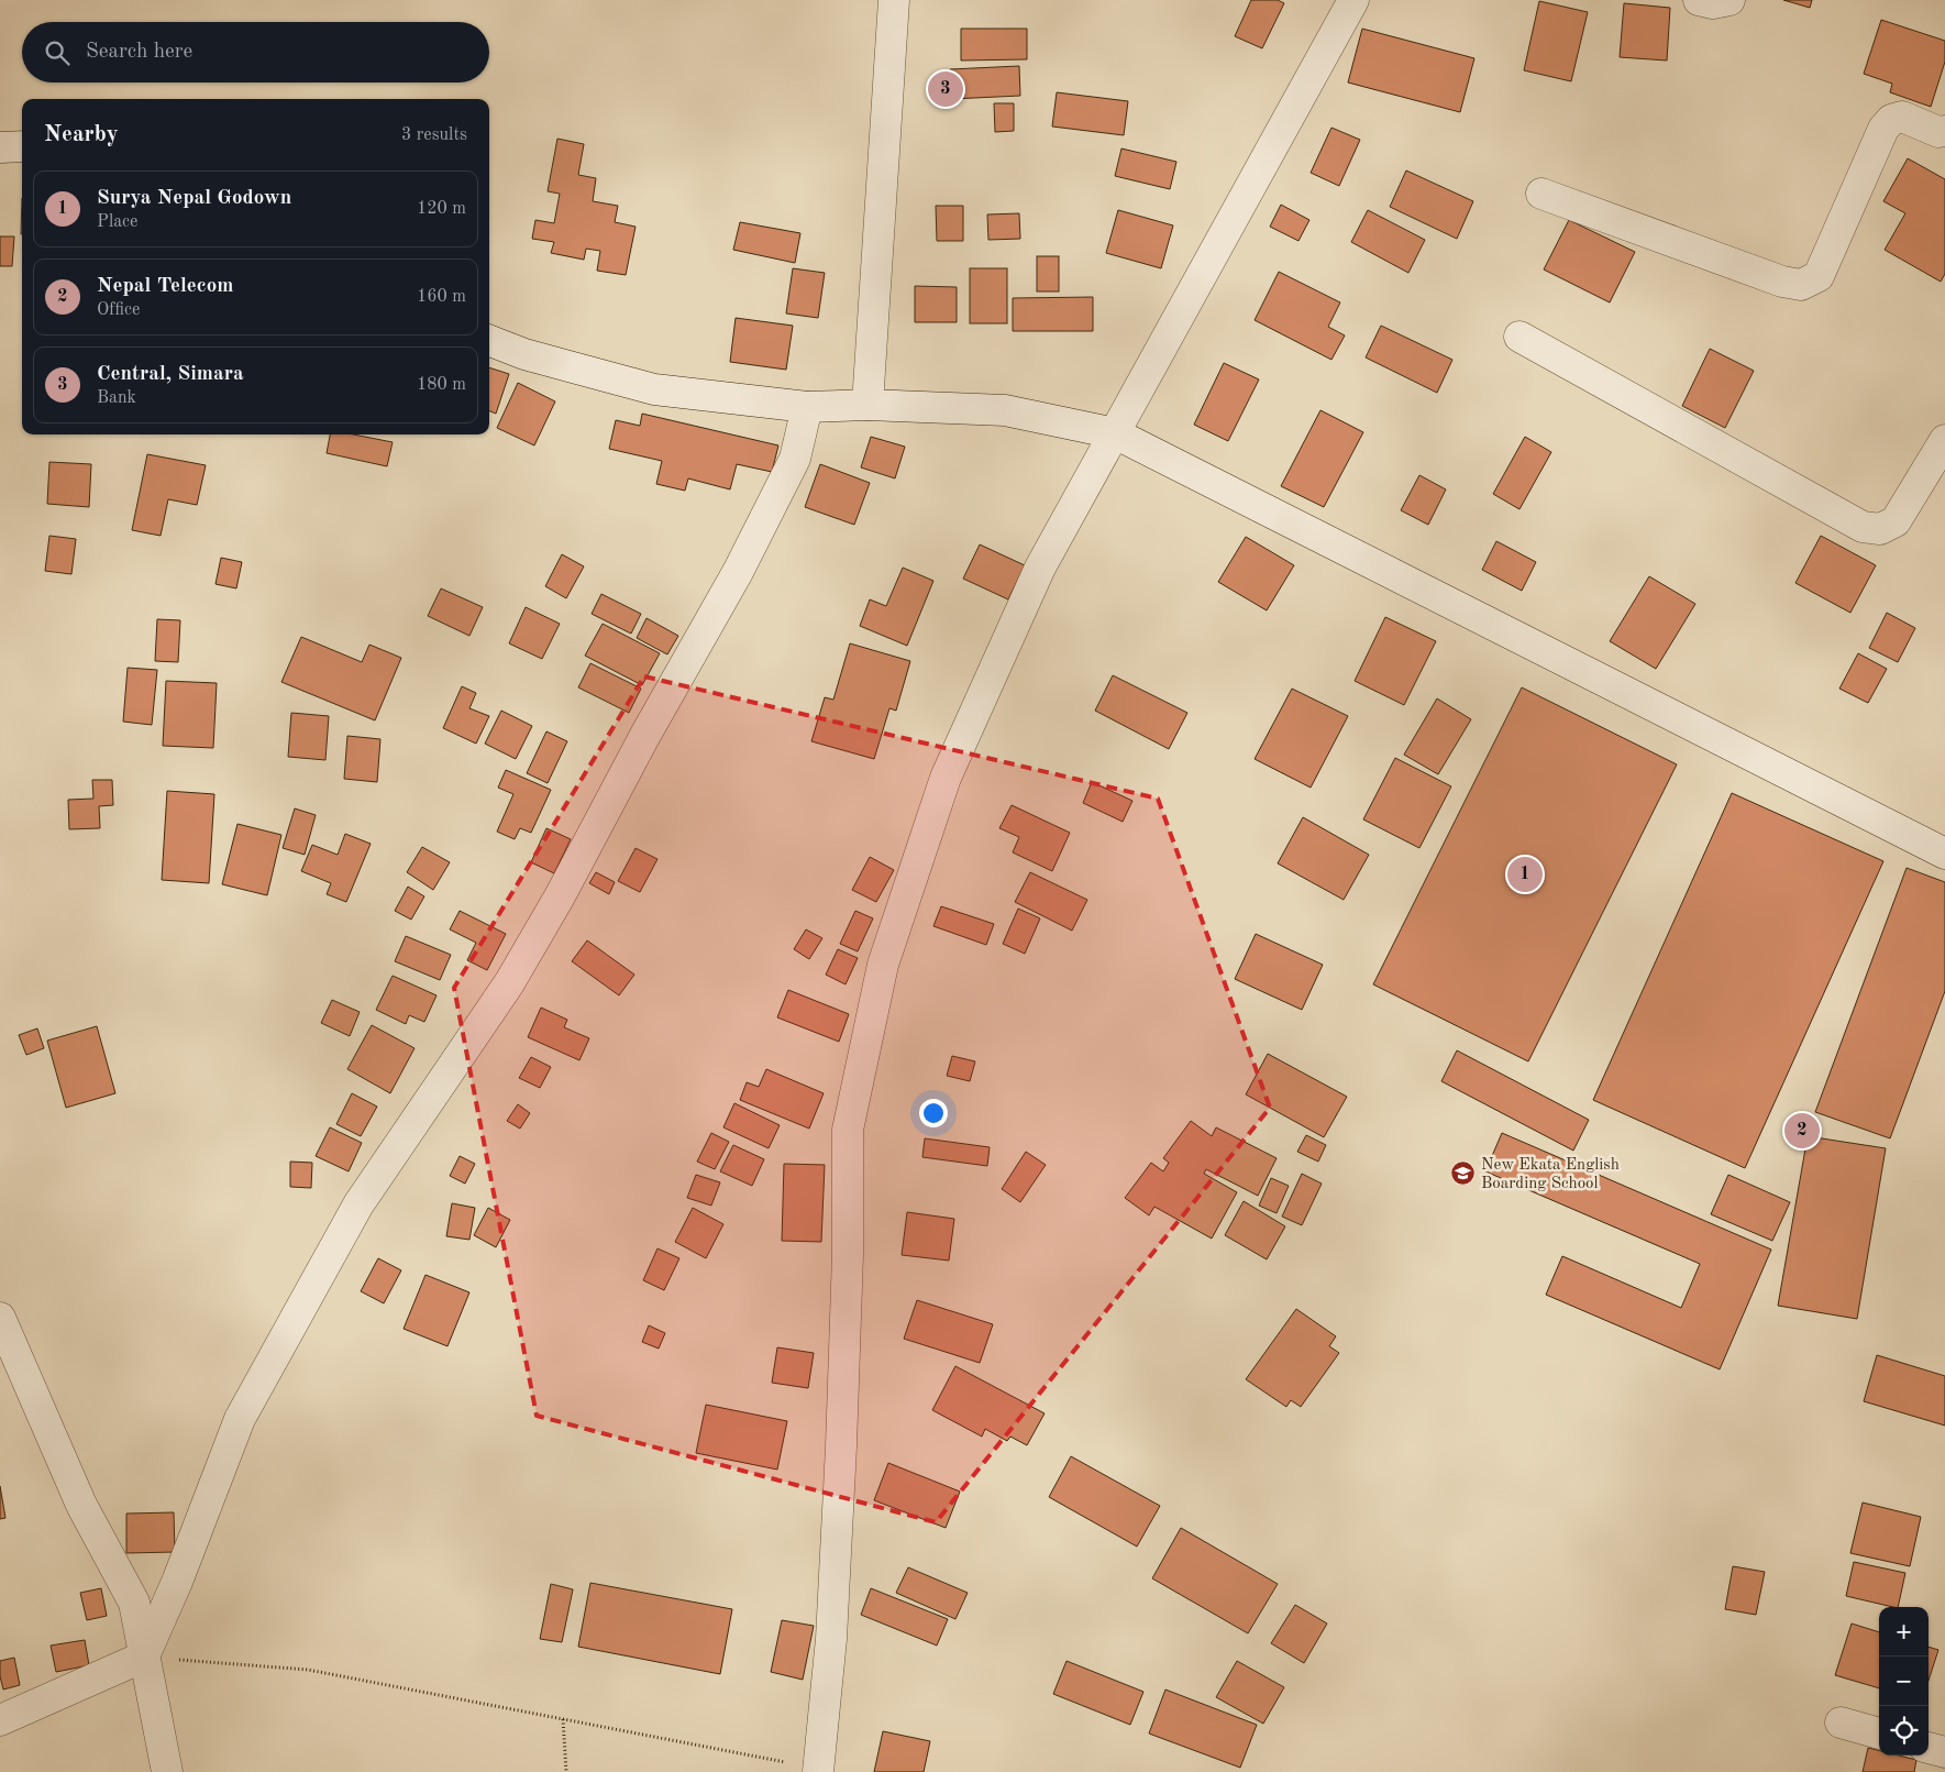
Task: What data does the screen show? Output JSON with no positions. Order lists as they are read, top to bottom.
{
  "places": {
    "school or university": ["New Ekata English Boarding School"]
  },
  "page": {
    "search": "Search here",
    "pins": ["3", "1", "2"],
    "heading": ["Nearby", "3 results"],
    "list": [
      {
        "mark": "1",
        "name": "Surya Nepal Godown",
        "note": "Place",
        "value": "120 m"
      },
      {
        "mark": "2",
        "name": "Nepal Telecom",
        "note": "Office",
        "value": "160 m"
      },
      {
        "mark": "3",
        "name": "Central, Simara",
        "note": "Bank",
        "value": "180 m"
      }
    ],
    "map_buttons": ["+", "−"]
  }
}
